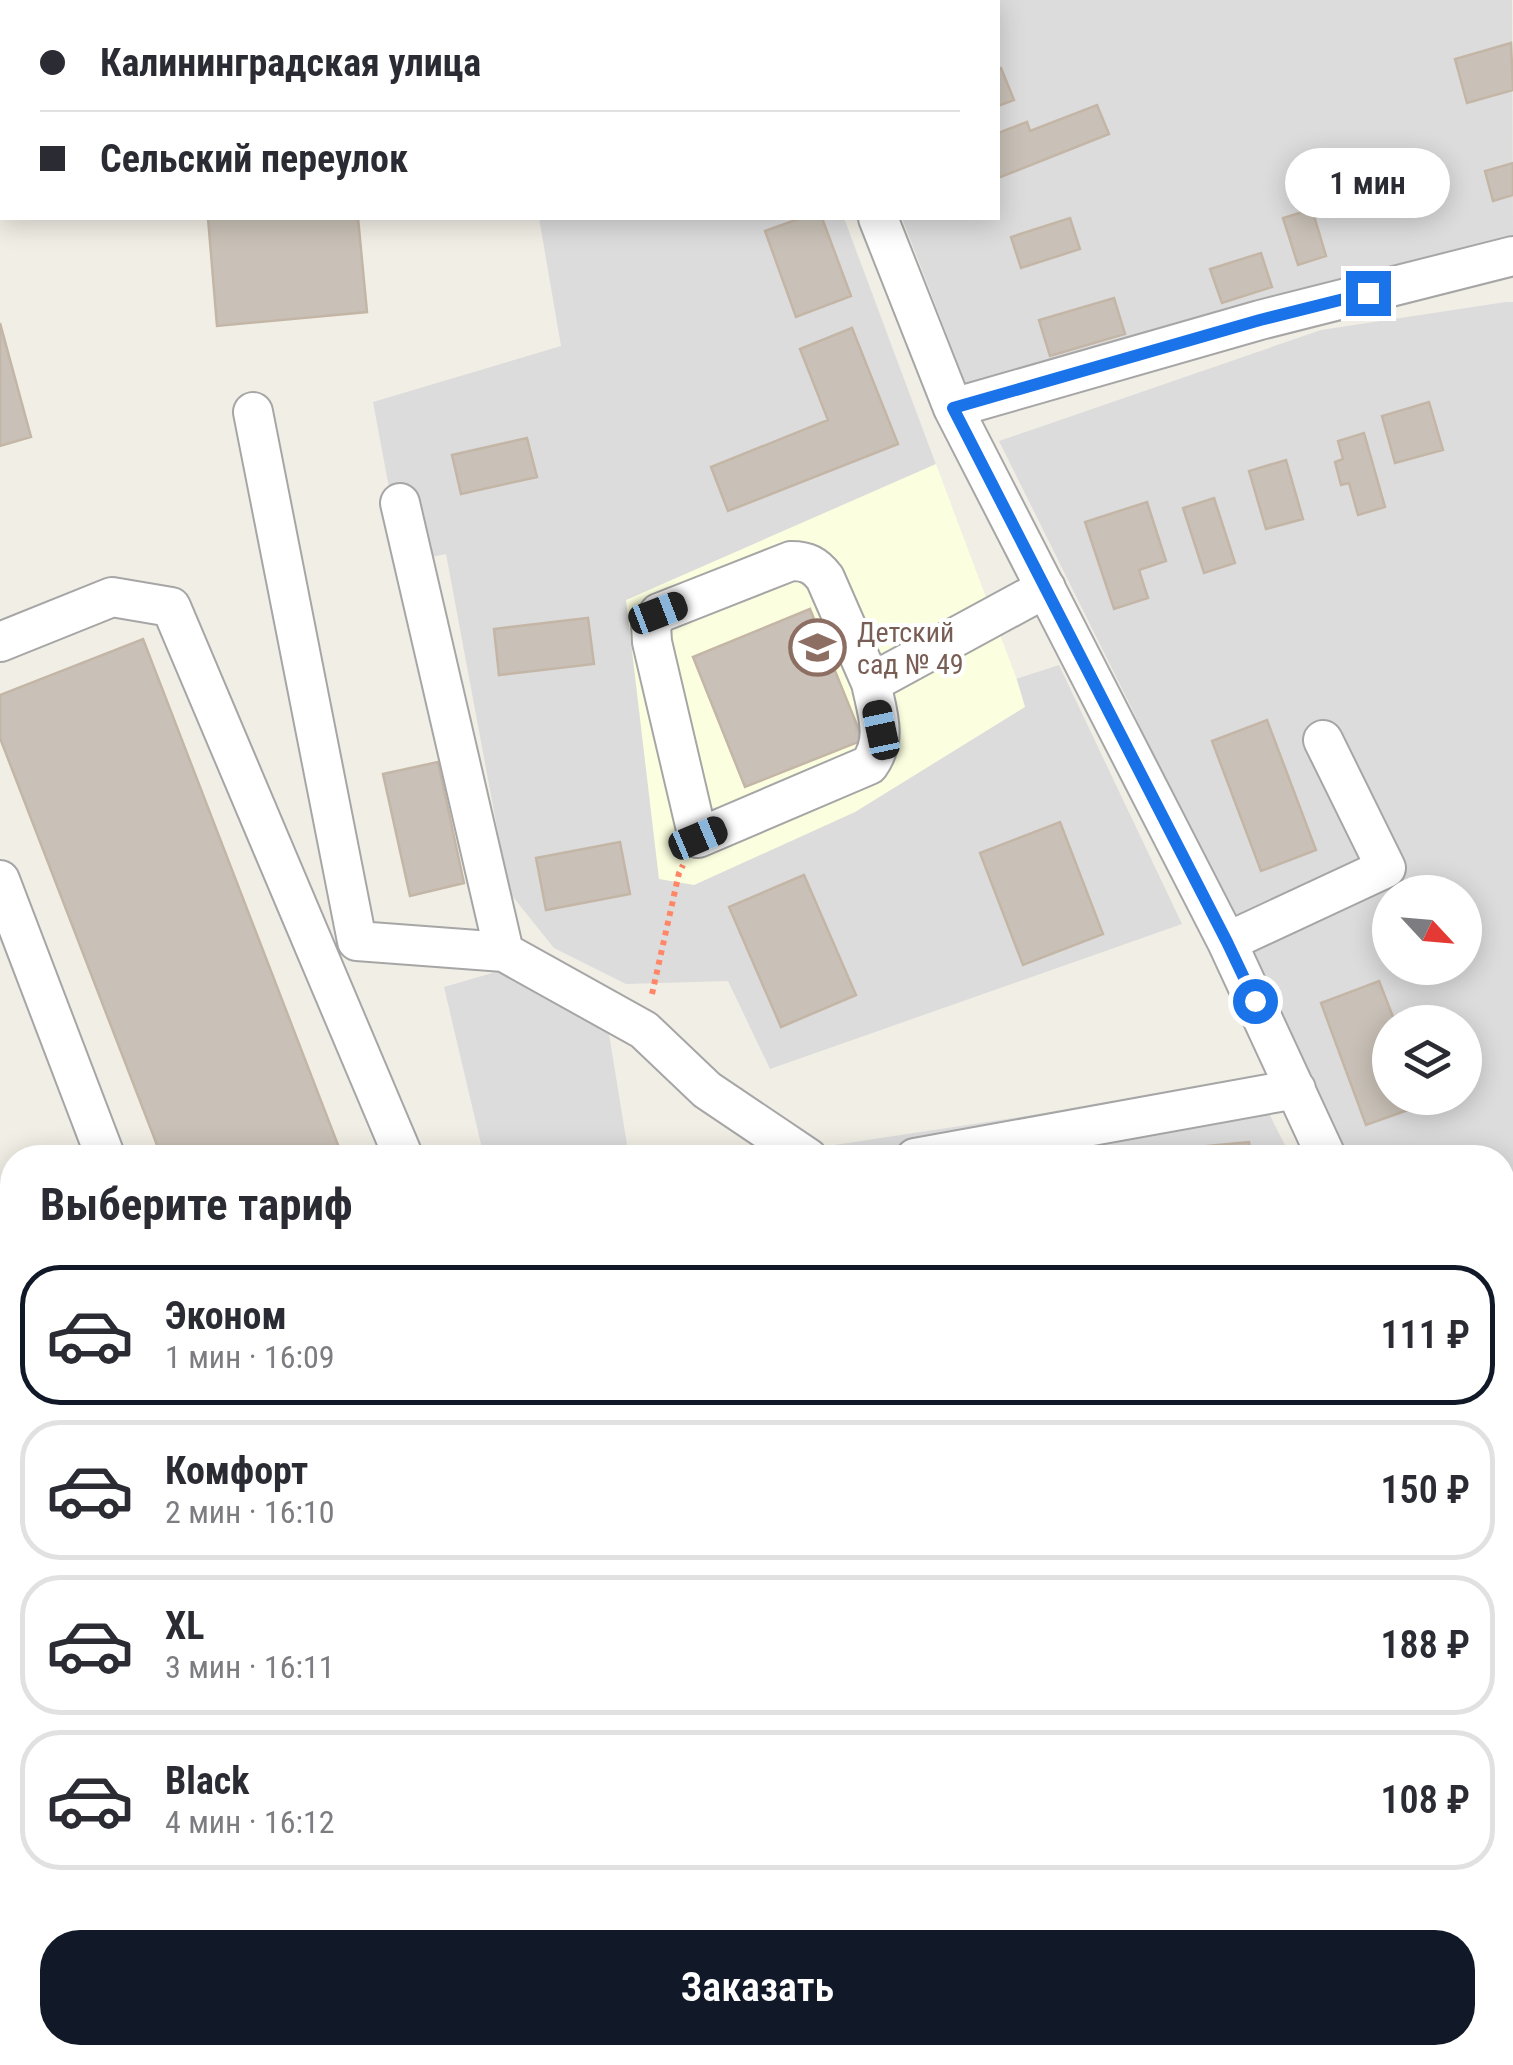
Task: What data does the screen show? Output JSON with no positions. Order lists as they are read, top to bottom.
{
  "places": {
    "school or university": ["Детский сад № 49"]
  },
  "north": "bottom right",
  "page": {
    "banner": ["Калининградская улица", "Сельский переулок"],
    "bubble": "1 мин",
    "heading": "Выберите тариф",
    "list": [
      {
        "name": "Эконом",
        "note": "1 мин · 16:09",
        "value": "111 ₽"
      },
      {
        "name": "Комфорт",
        "note": "2 мин · 16:10",
        "value": "150 ₽"
      },
      {
        "name": "XL",
        "note": "3 мин · 16:11",
        "value": "188 ₽"
      },
      {
        "name": "Black",
        "note": "4 мин · 16:12",
        "value": "108 ₽"
      }
    ],
    "buttons": "Заказать"
  }
}
